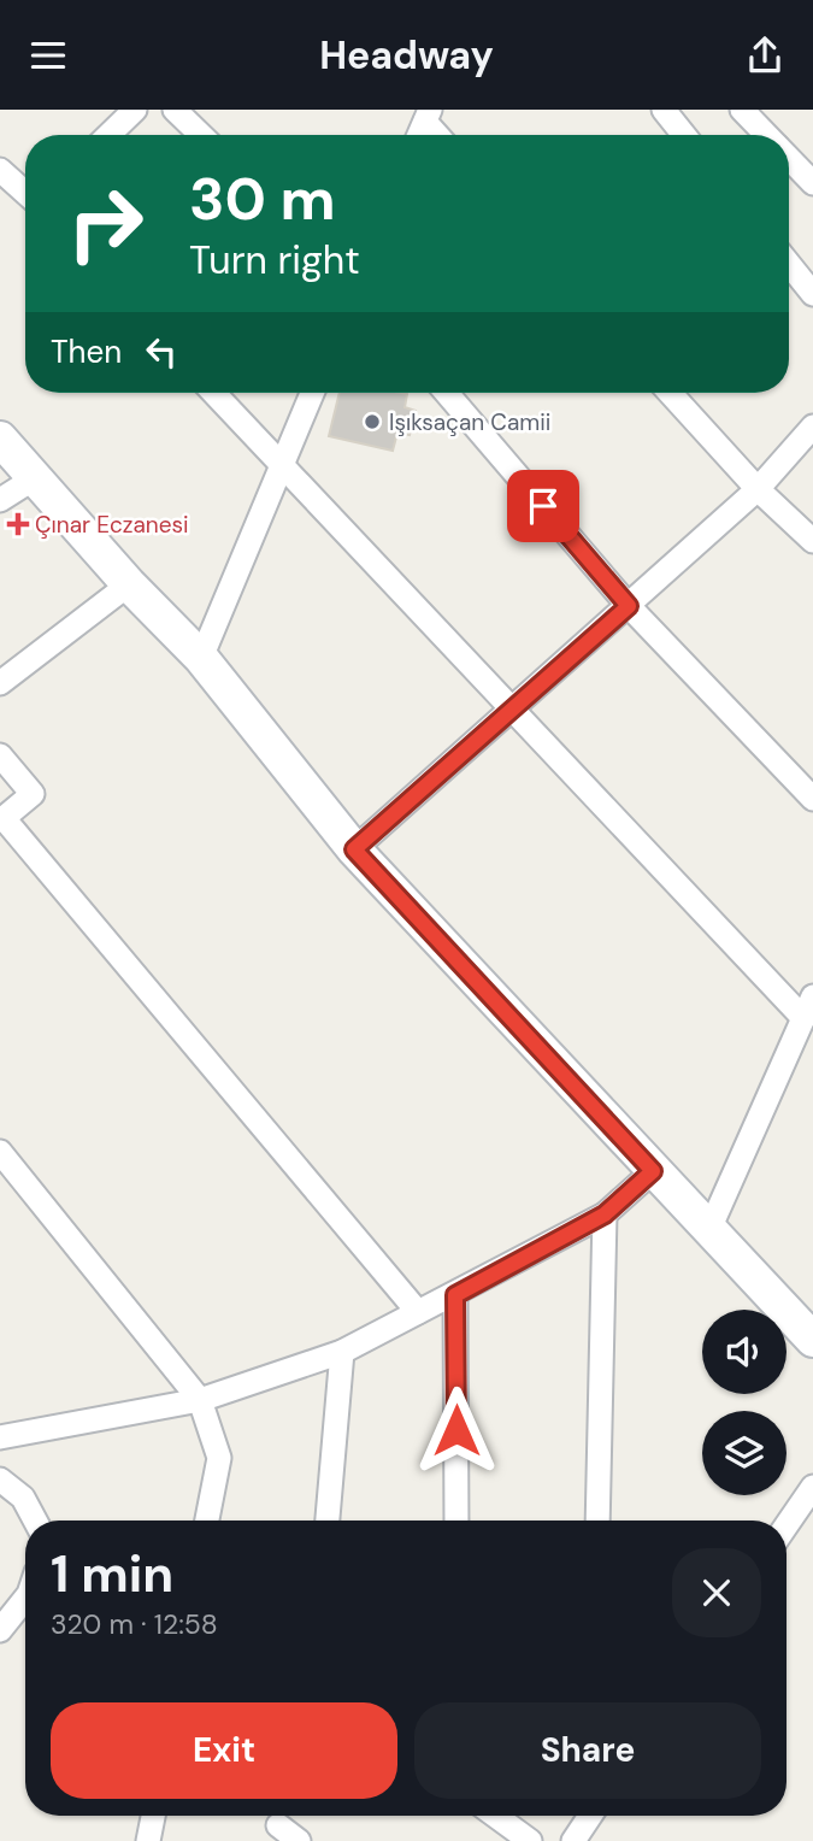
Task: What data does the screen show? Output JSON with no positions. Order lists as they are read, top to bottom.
{
  "places": {
    "other": ["Işıksaçan Camii"],
    "health": ["Çınar Eczanesi"]
  },
  "page": {
    "header": "Headway",
    "turn": ["30 m", "Turn right"],
    "then": "Then",
    "heading": ["1 min", "320 m · 12:58"],
    "buttons": ["Exit", "Share"]
  }
}
